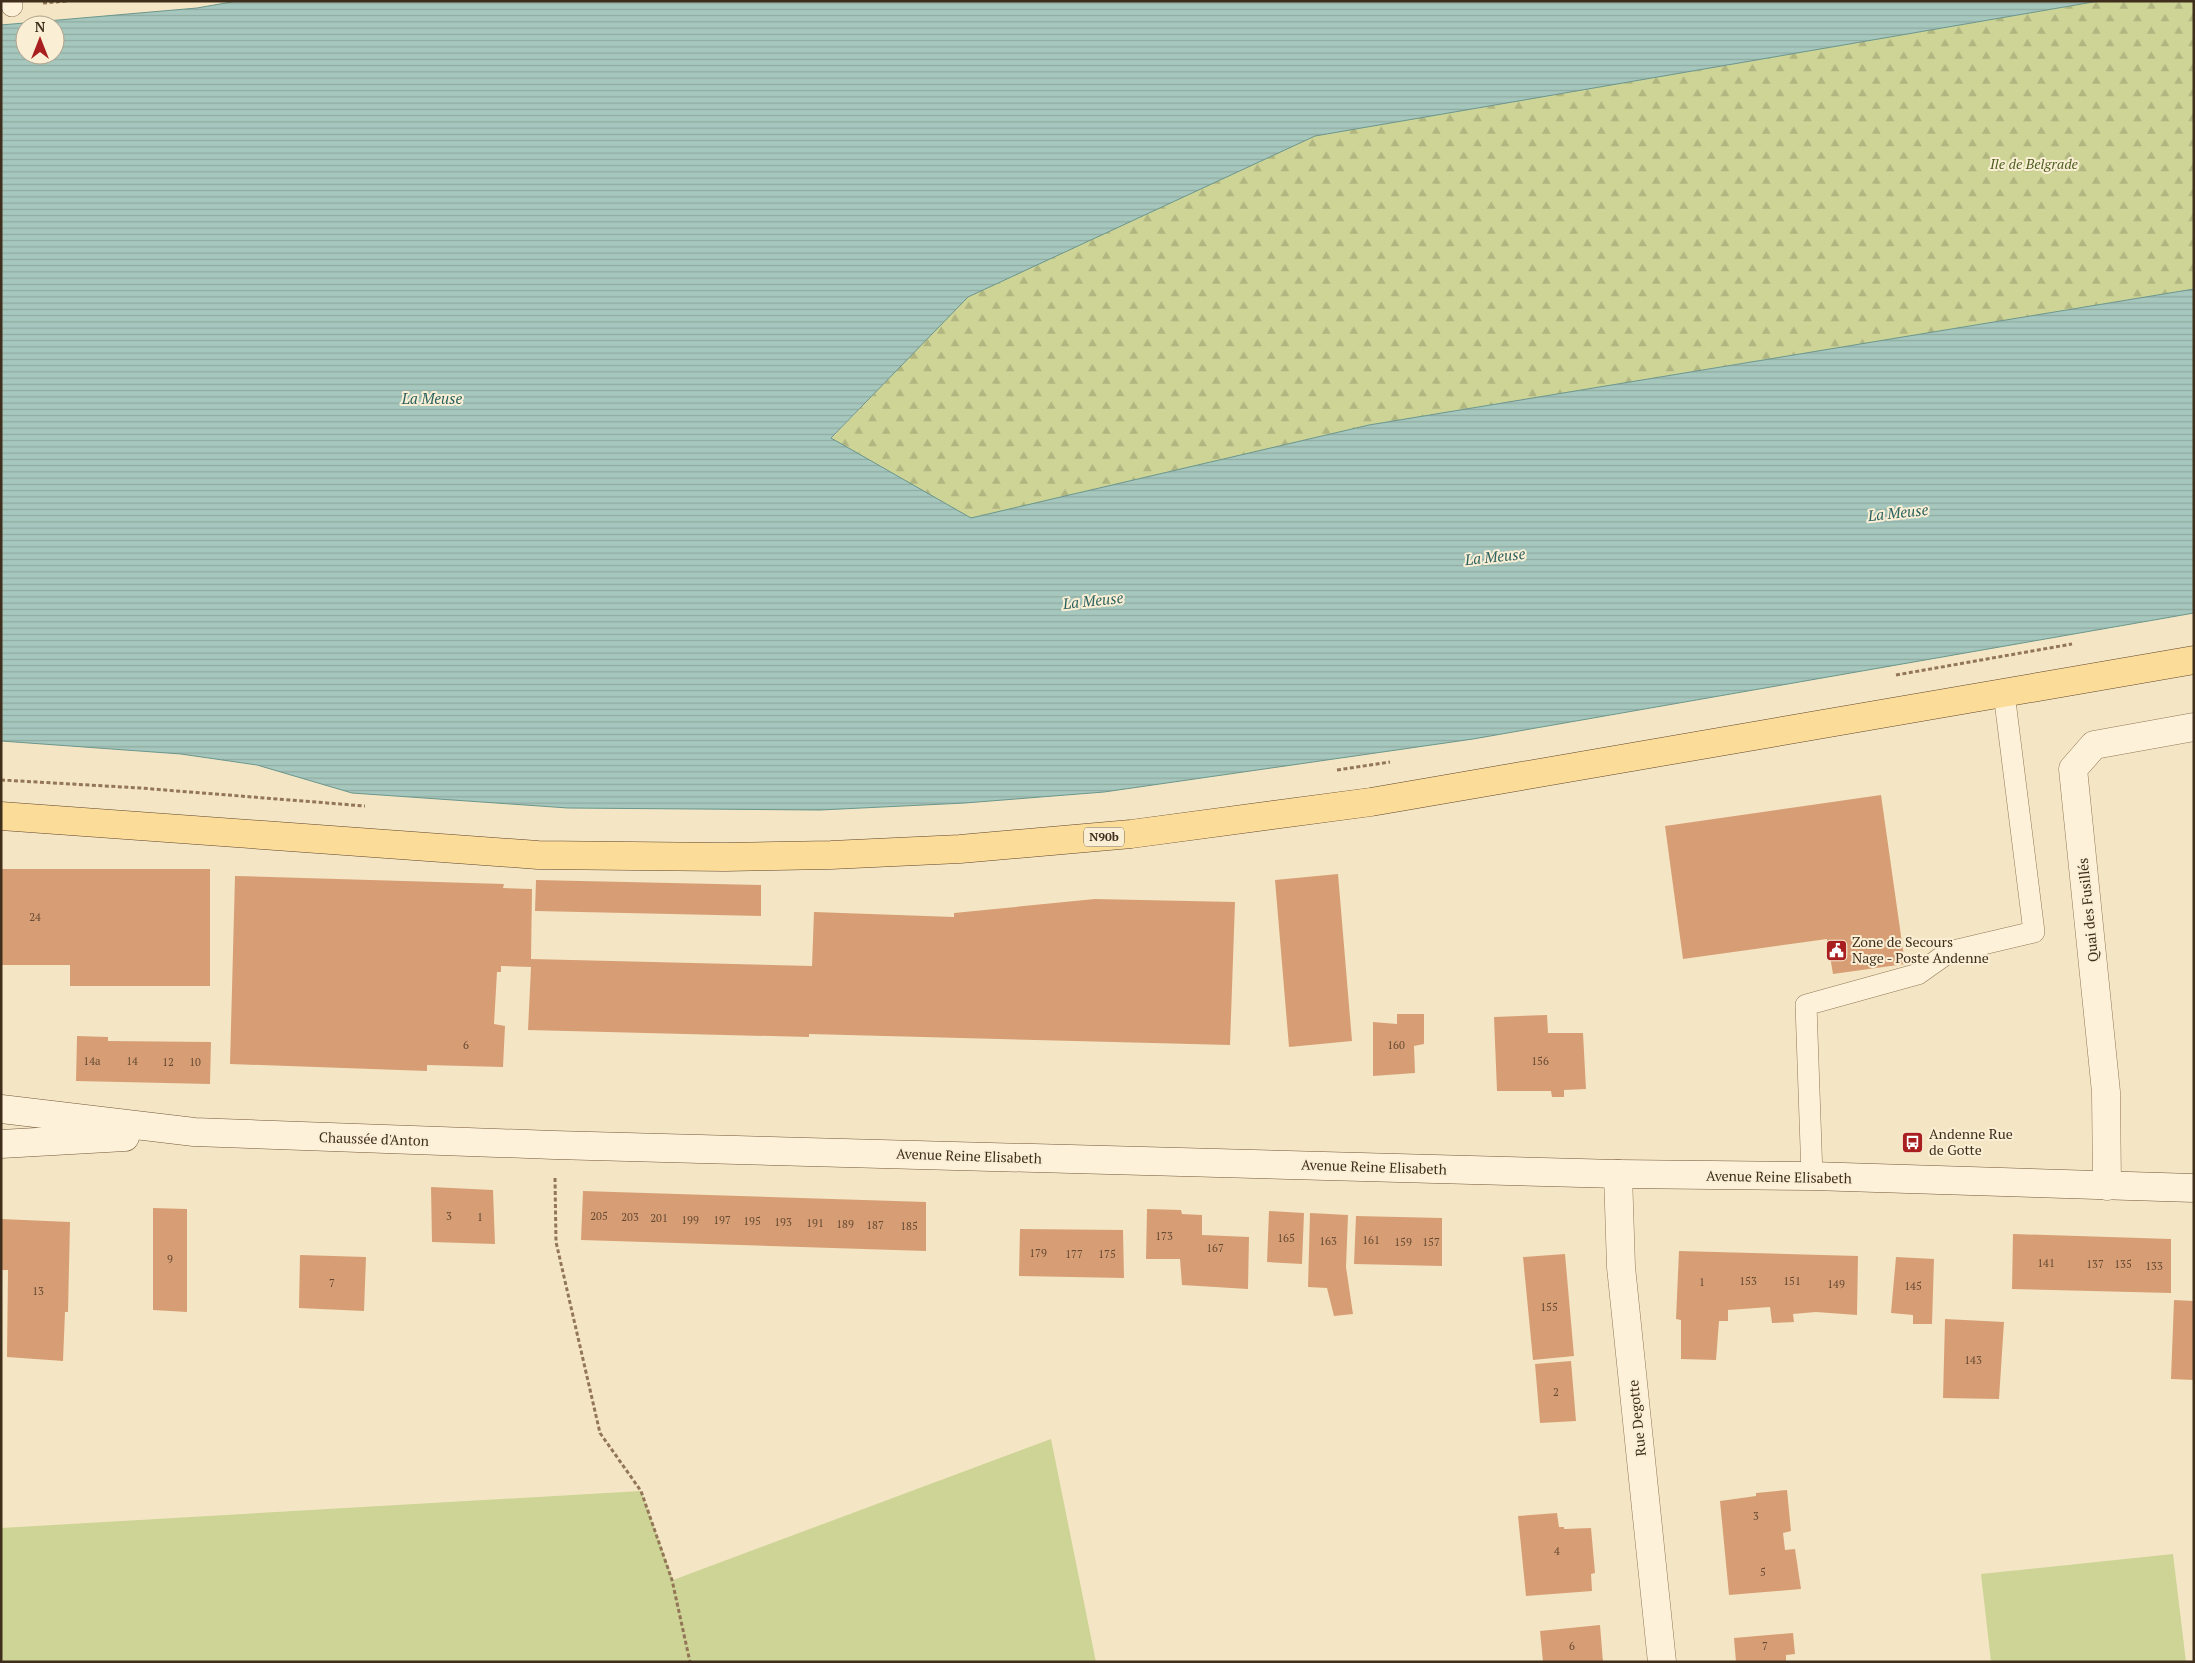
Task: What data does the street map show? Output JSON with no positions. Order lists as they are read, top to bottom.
{
  "streets": {
    "main road": [
      "N90b",
      "Quai des Fusillés",
      "Chaussée d'Anton",
      "Avenue Reine Elisabeth",
      "Rue Degotte"
    ]
  },
  "crossings": [
    ["Quai des Fusillés", "Avenue Reine Elisabeth"],
    ["Chaussée d'Anton", "Avenue Reine Elisabeth"],
    ["Avenue Reine Elisabeth", "Rue Degotte"]
  ],
  "water": ["La Meuse"],
  "parks": ["Ile de Belgrade"],
  "places": {
    "public building": ["Zone de Secours Nage - Poste Andenne"],
    "bus stop": ["Andenne Rue de Gotte"]
  },
  "house_numbers": [
    "24",
    "6",
    "160",
    "14a",
    "14",
    "156",
    "12",
    "10",
    "3",
    "205",
    "1",
    "203",
    "201",
    "199",
    "197",
    "195",
    "193",
    "191",
    "189",
    "187",
    "185",
    "173",
    "165",
    "161",
    "163",
    "159",
    "157",
    "167",
    "179",
    "177",
    "175",
    "9",
    "141",
    "137",
    "135",
    "133",
    "153",
    "151",
    "1",
    "7",
    "149",
    "145",
    "13",
    "155",
    "143",
    "2",
    "3",
    "4",
    "5",
    "6",
    "7"
  ],
  "north": "top"
}
